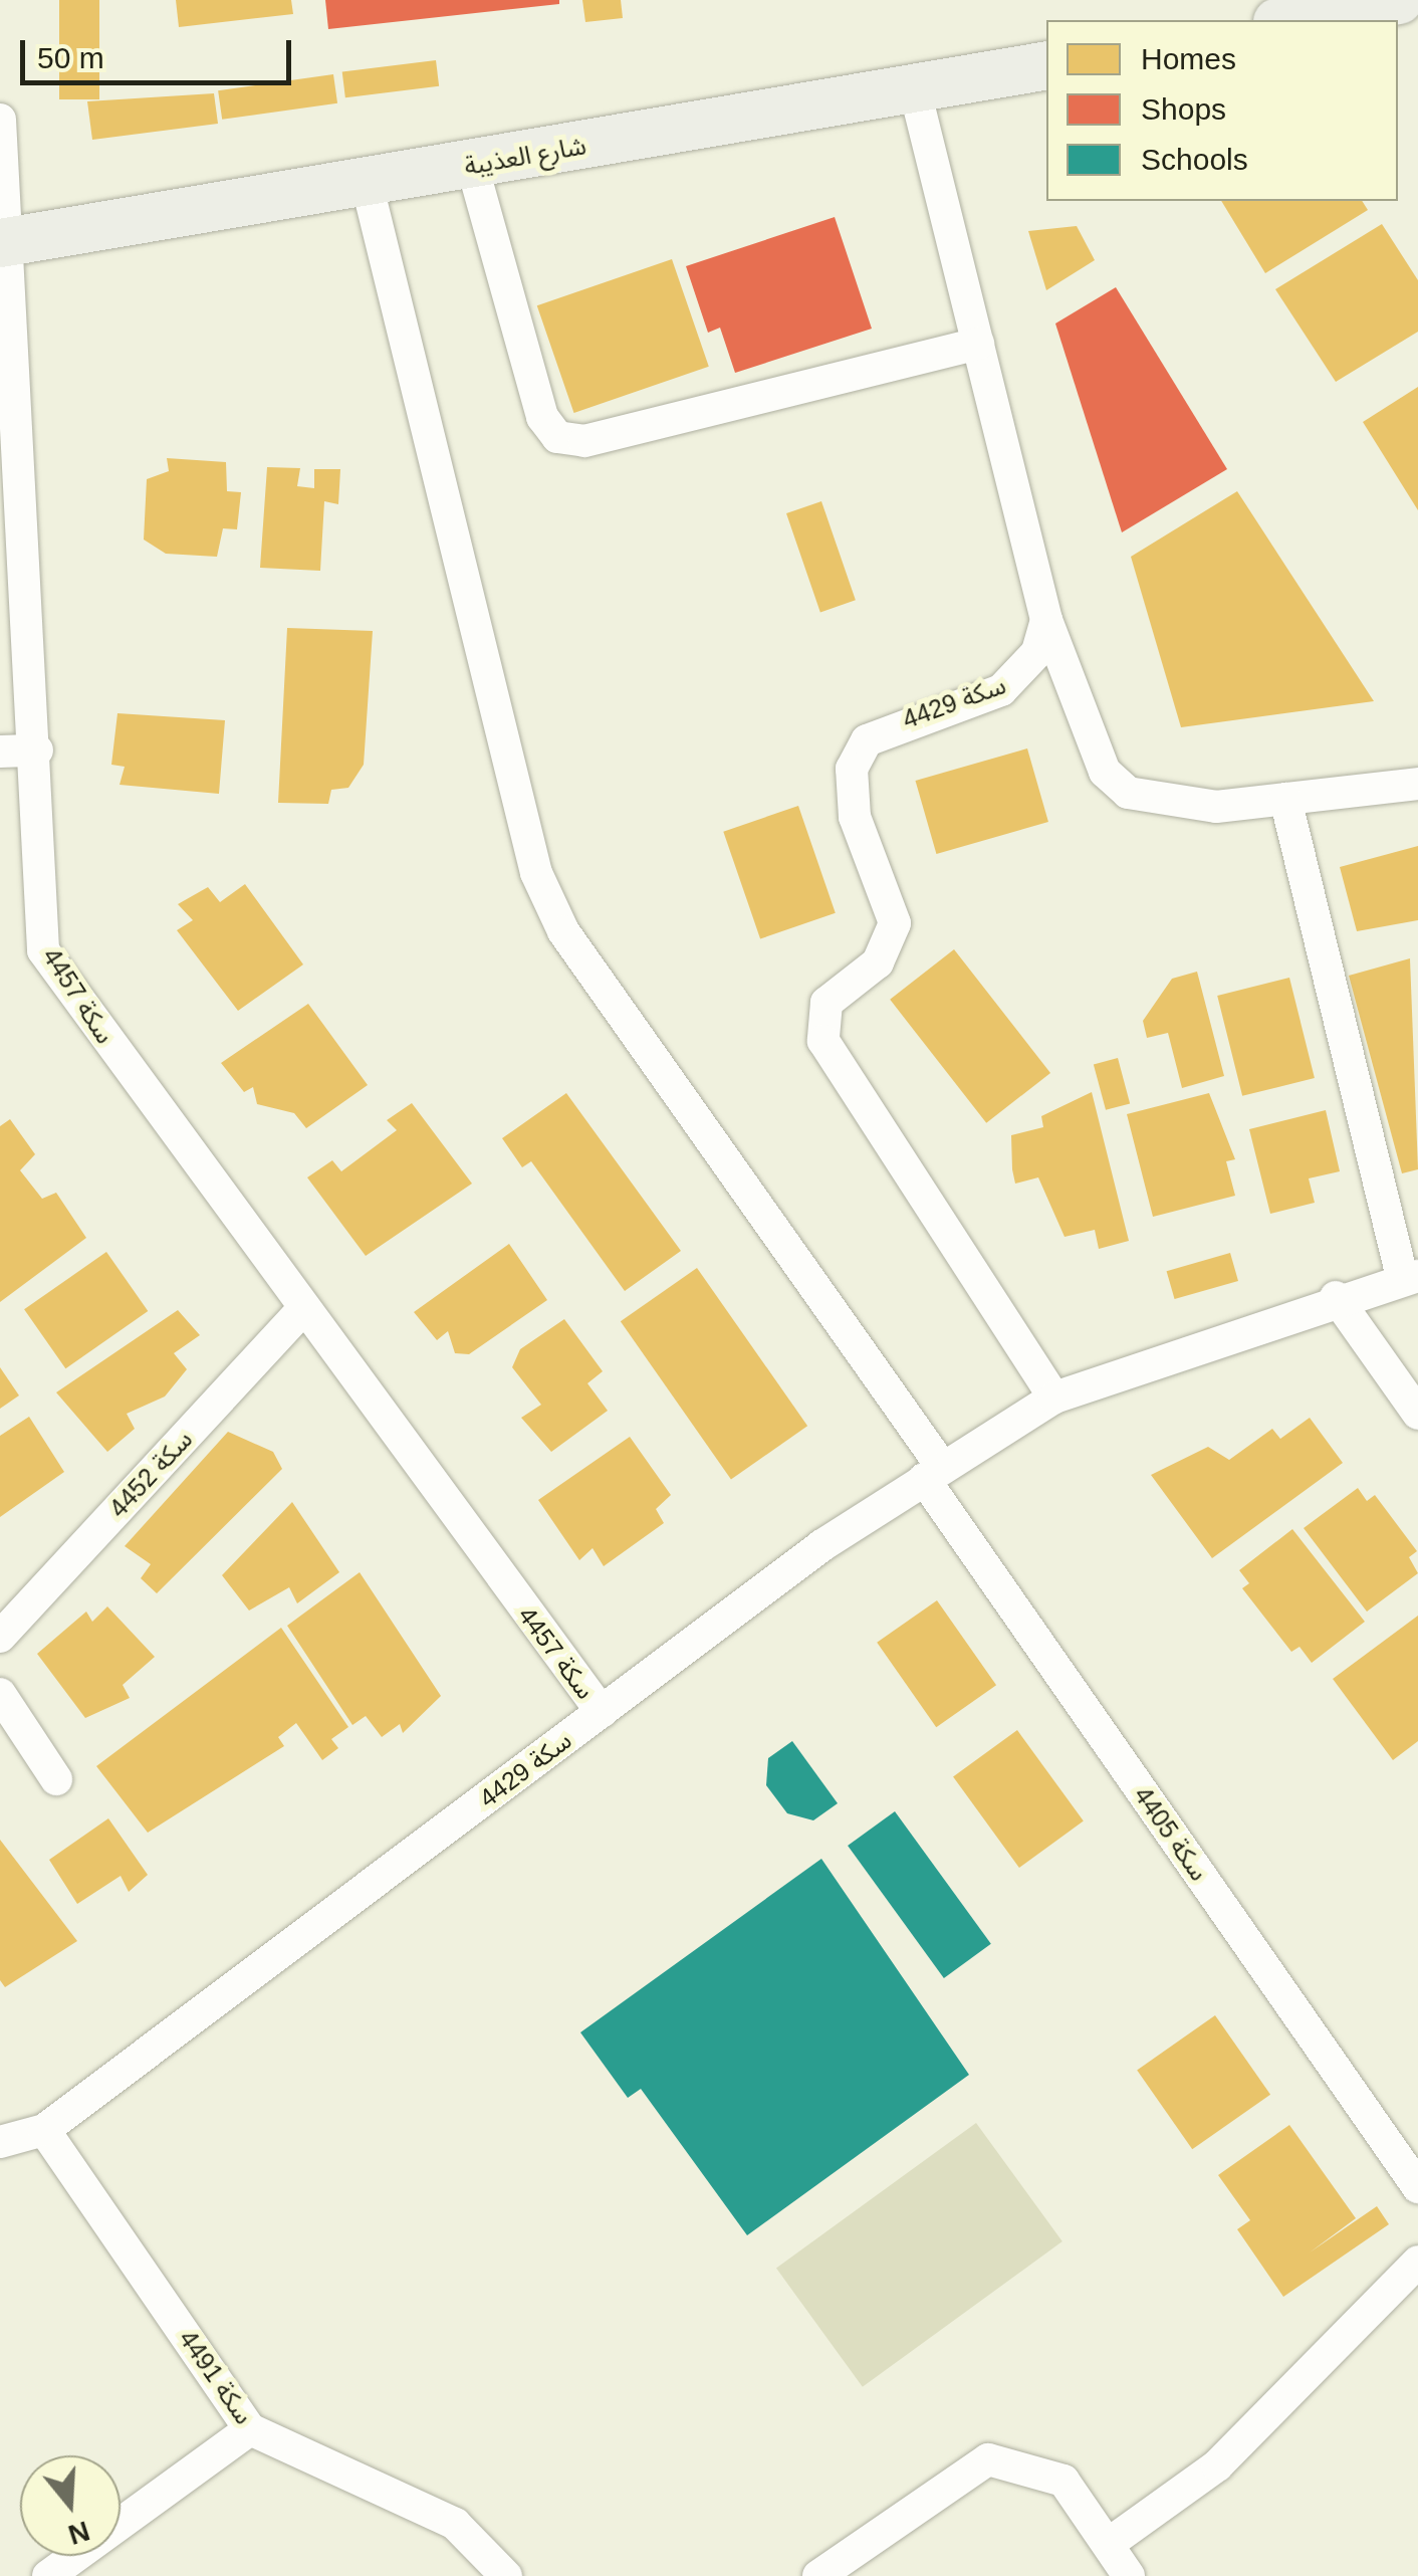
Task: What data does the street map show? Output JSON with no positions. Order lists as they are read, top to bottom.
{
  "streets": {
    "street": [
      "شارع العذيبة",
      "سكة 4429",
      "سكة 4457",
      "سكة 4452",
      "سكة 4405",
      "سكة 4491"
    ]
  },
  "crossings": [
    ["شارع العذيبة", "سكة 4457"],
    ["شارع العذيبة", "سكة 4405"],
    ["سكة 4429", "سكة 4457"],
    ["سكة 4429", "سكة 4405"],
    ["سكة 4429", "سكة 4491"],
    ["سكة 4457", "سكة 4452"]
  ],
  "legend": ["Homes", "Shops", "Schools"],
  "scale_bar": "50 m",
  "north": "bottom"
}
